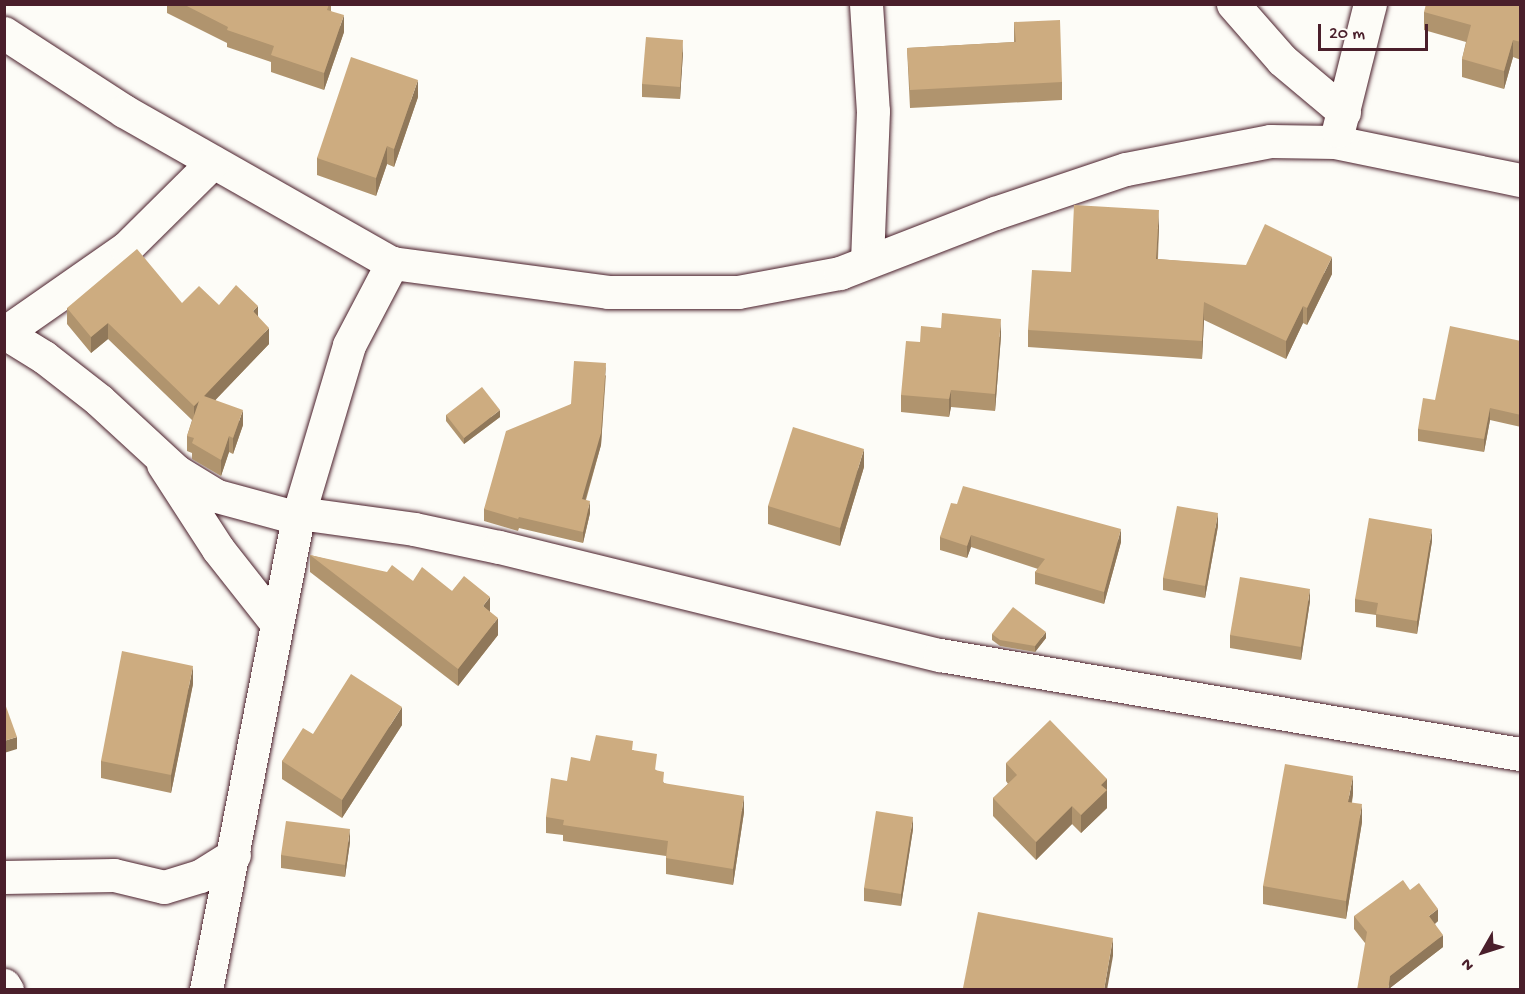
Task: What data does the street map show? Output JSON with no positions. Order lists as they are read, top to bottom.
{
  "scale_bar": "20 m",
  "north": "bottom left"
}
